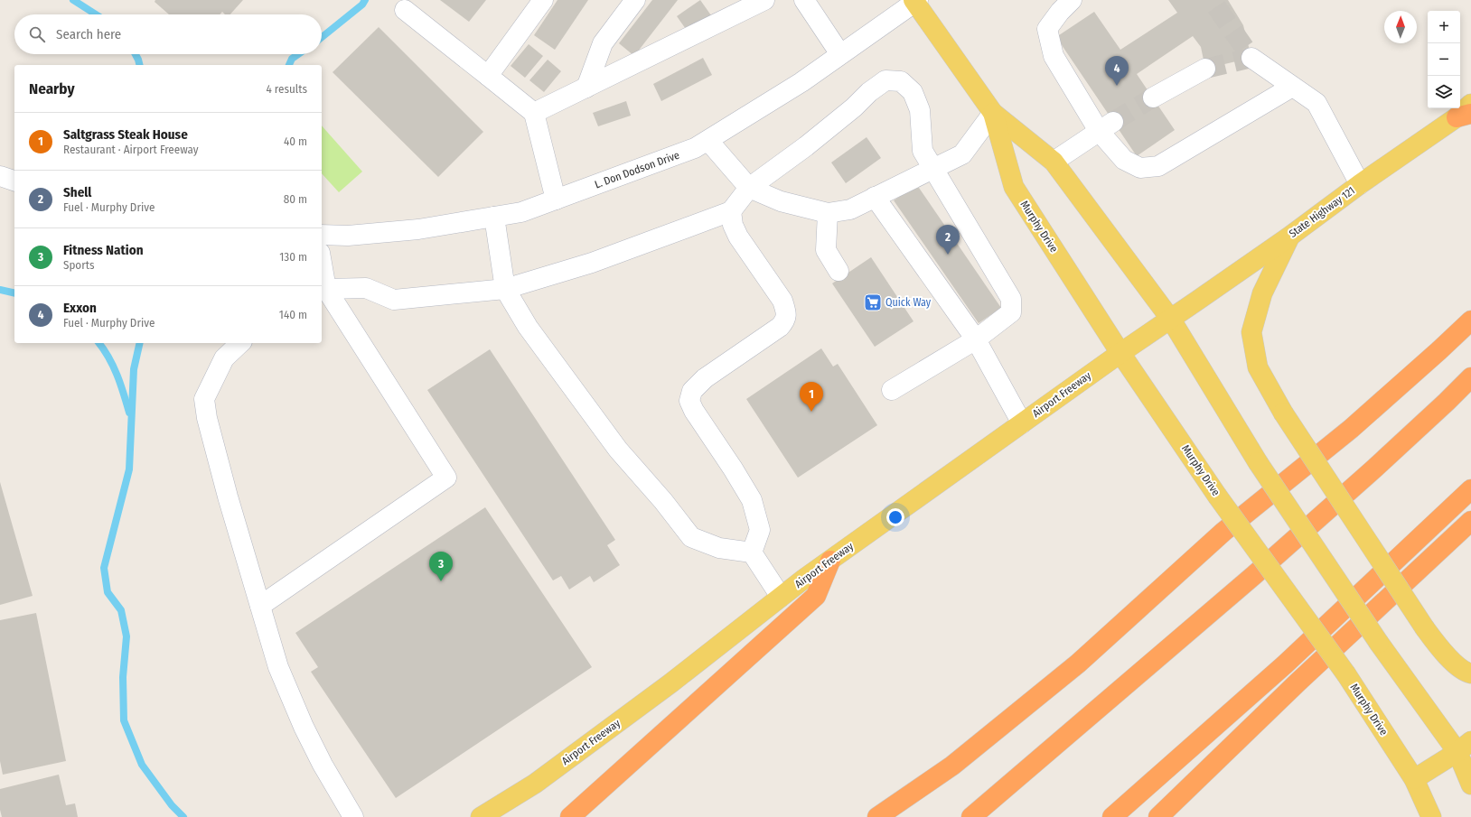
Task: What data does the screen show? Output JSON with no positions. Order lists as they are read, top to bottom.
{
  "streets": {
    "main road": ["State Highway 121", "Murphy Drive", "Airport Freeway"],
    "street": ["L. Don Dodson Drive"]
  },
  "crossings": [
    ["L. Don Dodson Drive", "Murphy Drive"],
    ["State Highway 121", "Murphy Drive"],
    ["State Highway 121", "Airport Freeway"],
    ["Murphy Drive", "Airport Freeway"]
  ],
  "places": {
    "supermarket": ["Quick Way"]
  },
  "north": "top",
  "page": {
    "map_buttons": ["+", "−"],
    "search": "Search here",
    "pins": [
      "4",
      "2",
      "1",
      "3"
    ],
    "heading": ["Nearby", "4 results"],
    "list": [
      {
        "mark": "1",
        "name": "Saltgrass Steak House",
        "note": "Restaurant · Airport Freeway",
        "value": "40 m"
      },
      {
        "mark": "2",
        "name": "Shell",
        "note": "Fuel · Murphy Drive",
        "value": "80 m"
      },
      {
        "mark": "3",
        "name": "Fitness Nation",
        "note": "Sports",
        "value": "130 m"
      },
      {
        "mark": "4",
        "name": "Exxon",
        "note": "Fuel · Murphy Drive",
        "value": "140 m"
      }
    ]
  }
}
